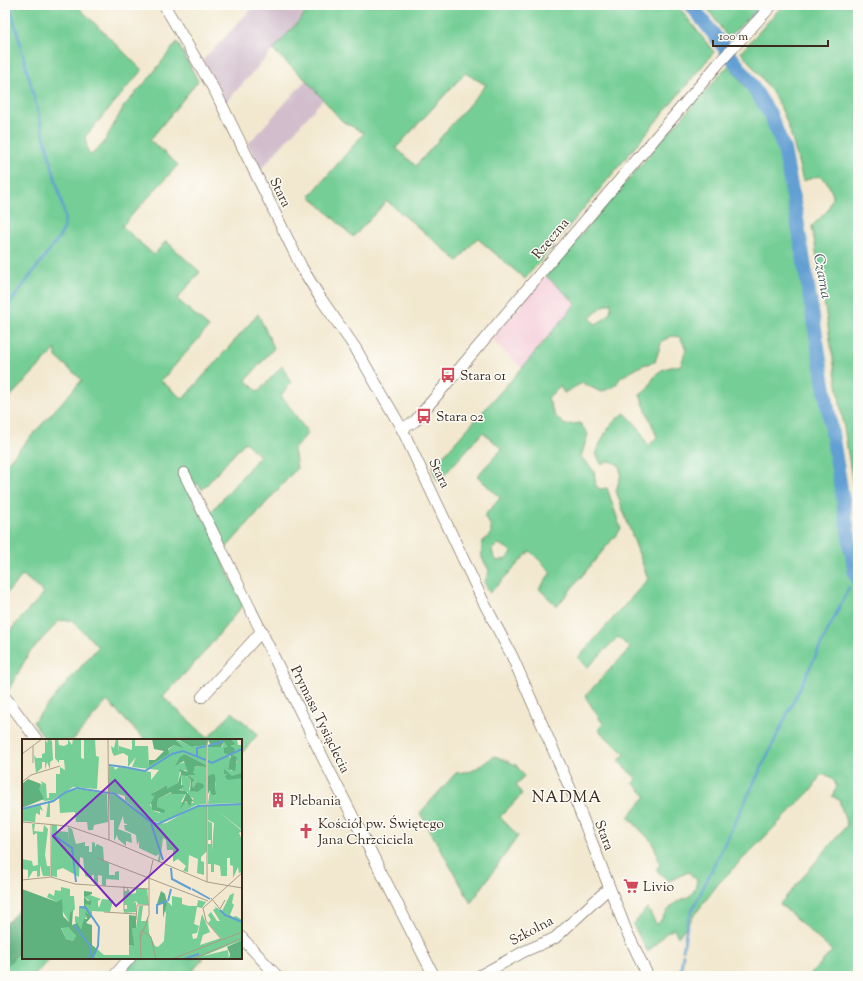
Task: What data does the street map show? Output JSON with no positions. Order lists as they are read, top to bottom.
{
  "streets": {
    "street": [
      "Stara",
      "Rzeczna",
      "Prymasa Tysiąclecia",
      "Szkolna"
    ]
  },
  "crossings": [
    ["Stara", "Rzeczna"],
    ["Stara", "Szkolna"]
  ],
  "districts": ["NADMA"],
  "water": ["Czarna"],
  "places": {
    "bus stop": ["Stara 01", "Stara 02"],
    "building": ["Plebania"],
    "church": ["Kościół pw. Świętego Jana Chrzciciela"],
    "supermarket": ["Livio"]
  },
  "scale_bar": "100 m"
}
